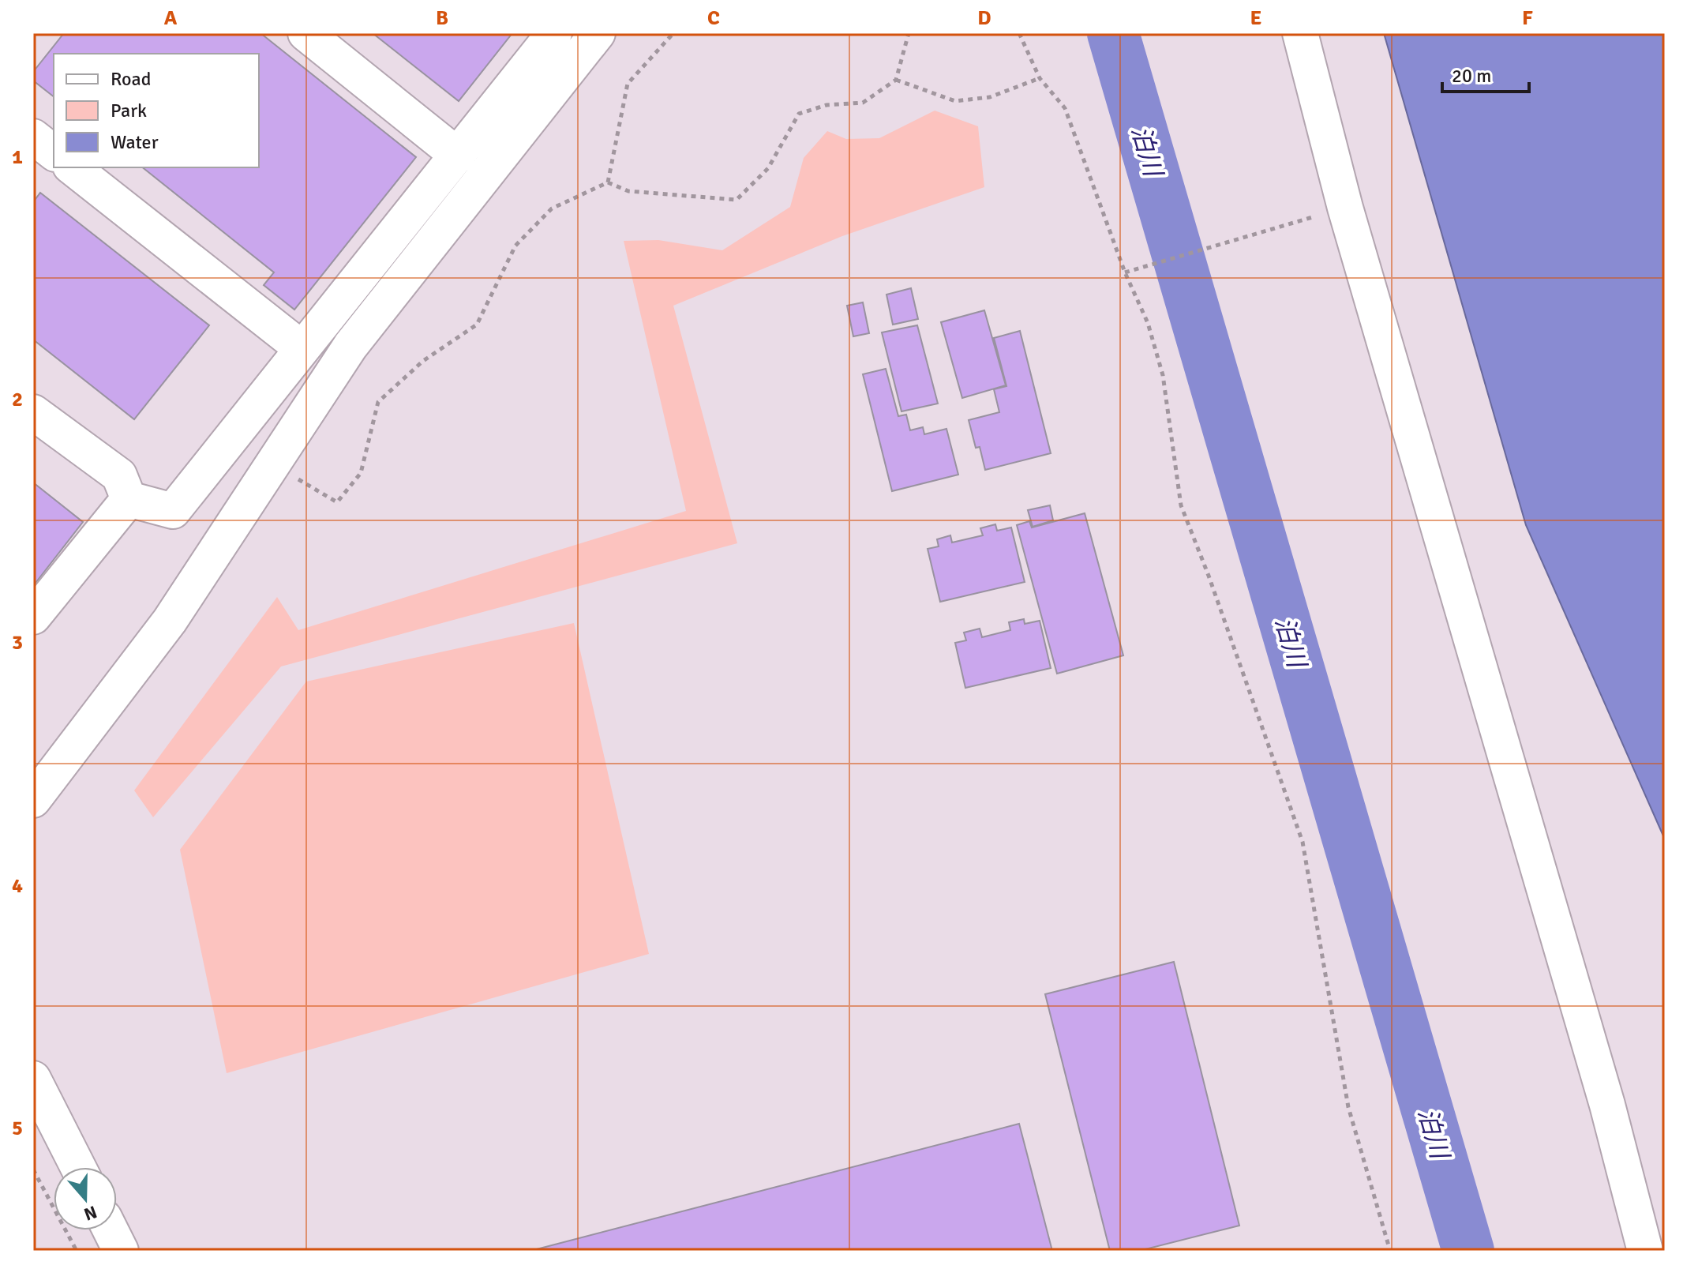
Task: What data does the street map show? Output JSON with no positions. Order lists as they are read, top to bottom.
{
  "water": ["泊川"],
  "legend": ["Road", "Park", "Water"],
  "scale_bar": "20 m",
  "north": "bottom",
  "grid": {
    "columns": [
      "A",
      "B",
      "C",
      "D",
      "E",
      "F"
    ],
    "rows": [
      "1",
      "2",
      "3",
      "4",
      "5"
    ]
  }
}
